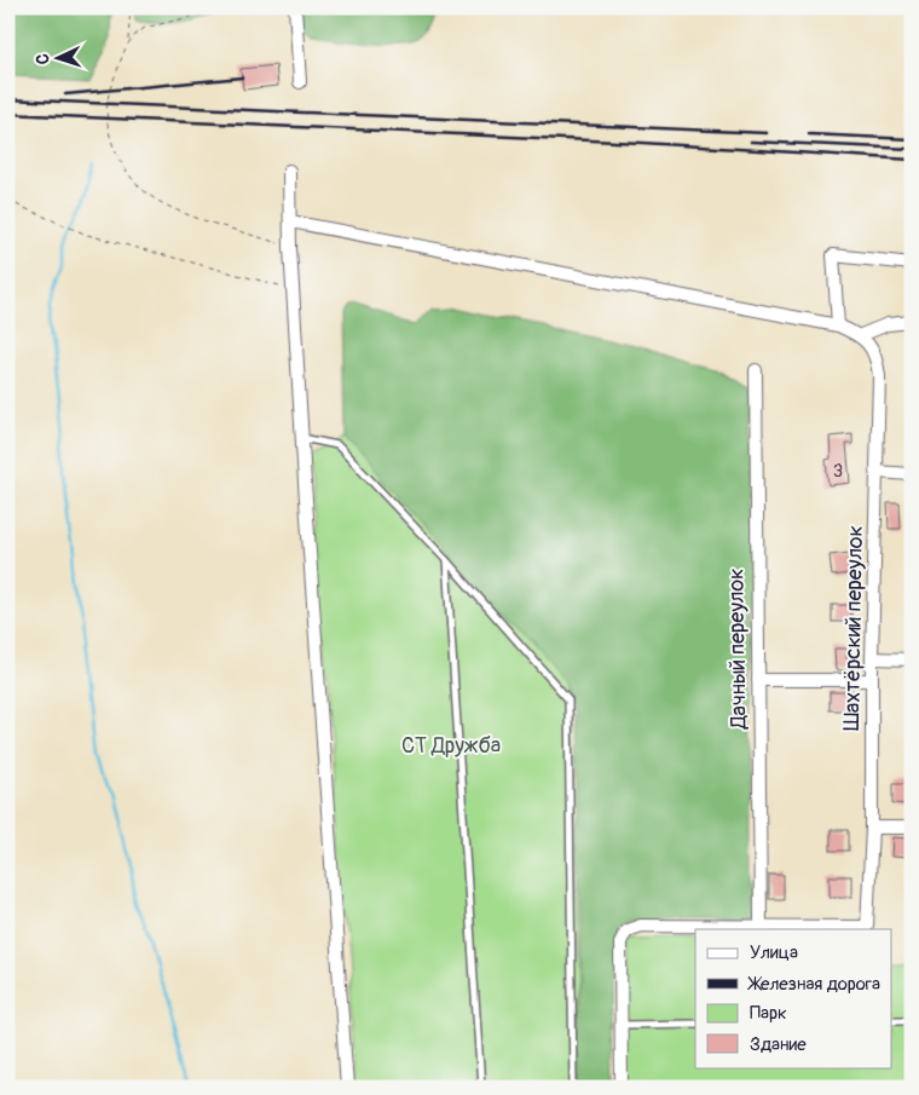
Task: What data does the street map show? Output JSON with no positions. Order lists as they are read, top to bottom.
{
  "streets": {
    "street": ["Шахтёрский переулок", "Дачный переулок"]
  },
  "crossings": [
    ["Шахтёрский переулок", "Дачный переулок"]
  ],
  "parks": ["СТ Дружба"],
  "house_numbers": ["3"],
  "legend": [
    "Улица",
    "Железная дорога",
    "Парк",
    "Здание"
  ],
  "north": "left"
}
